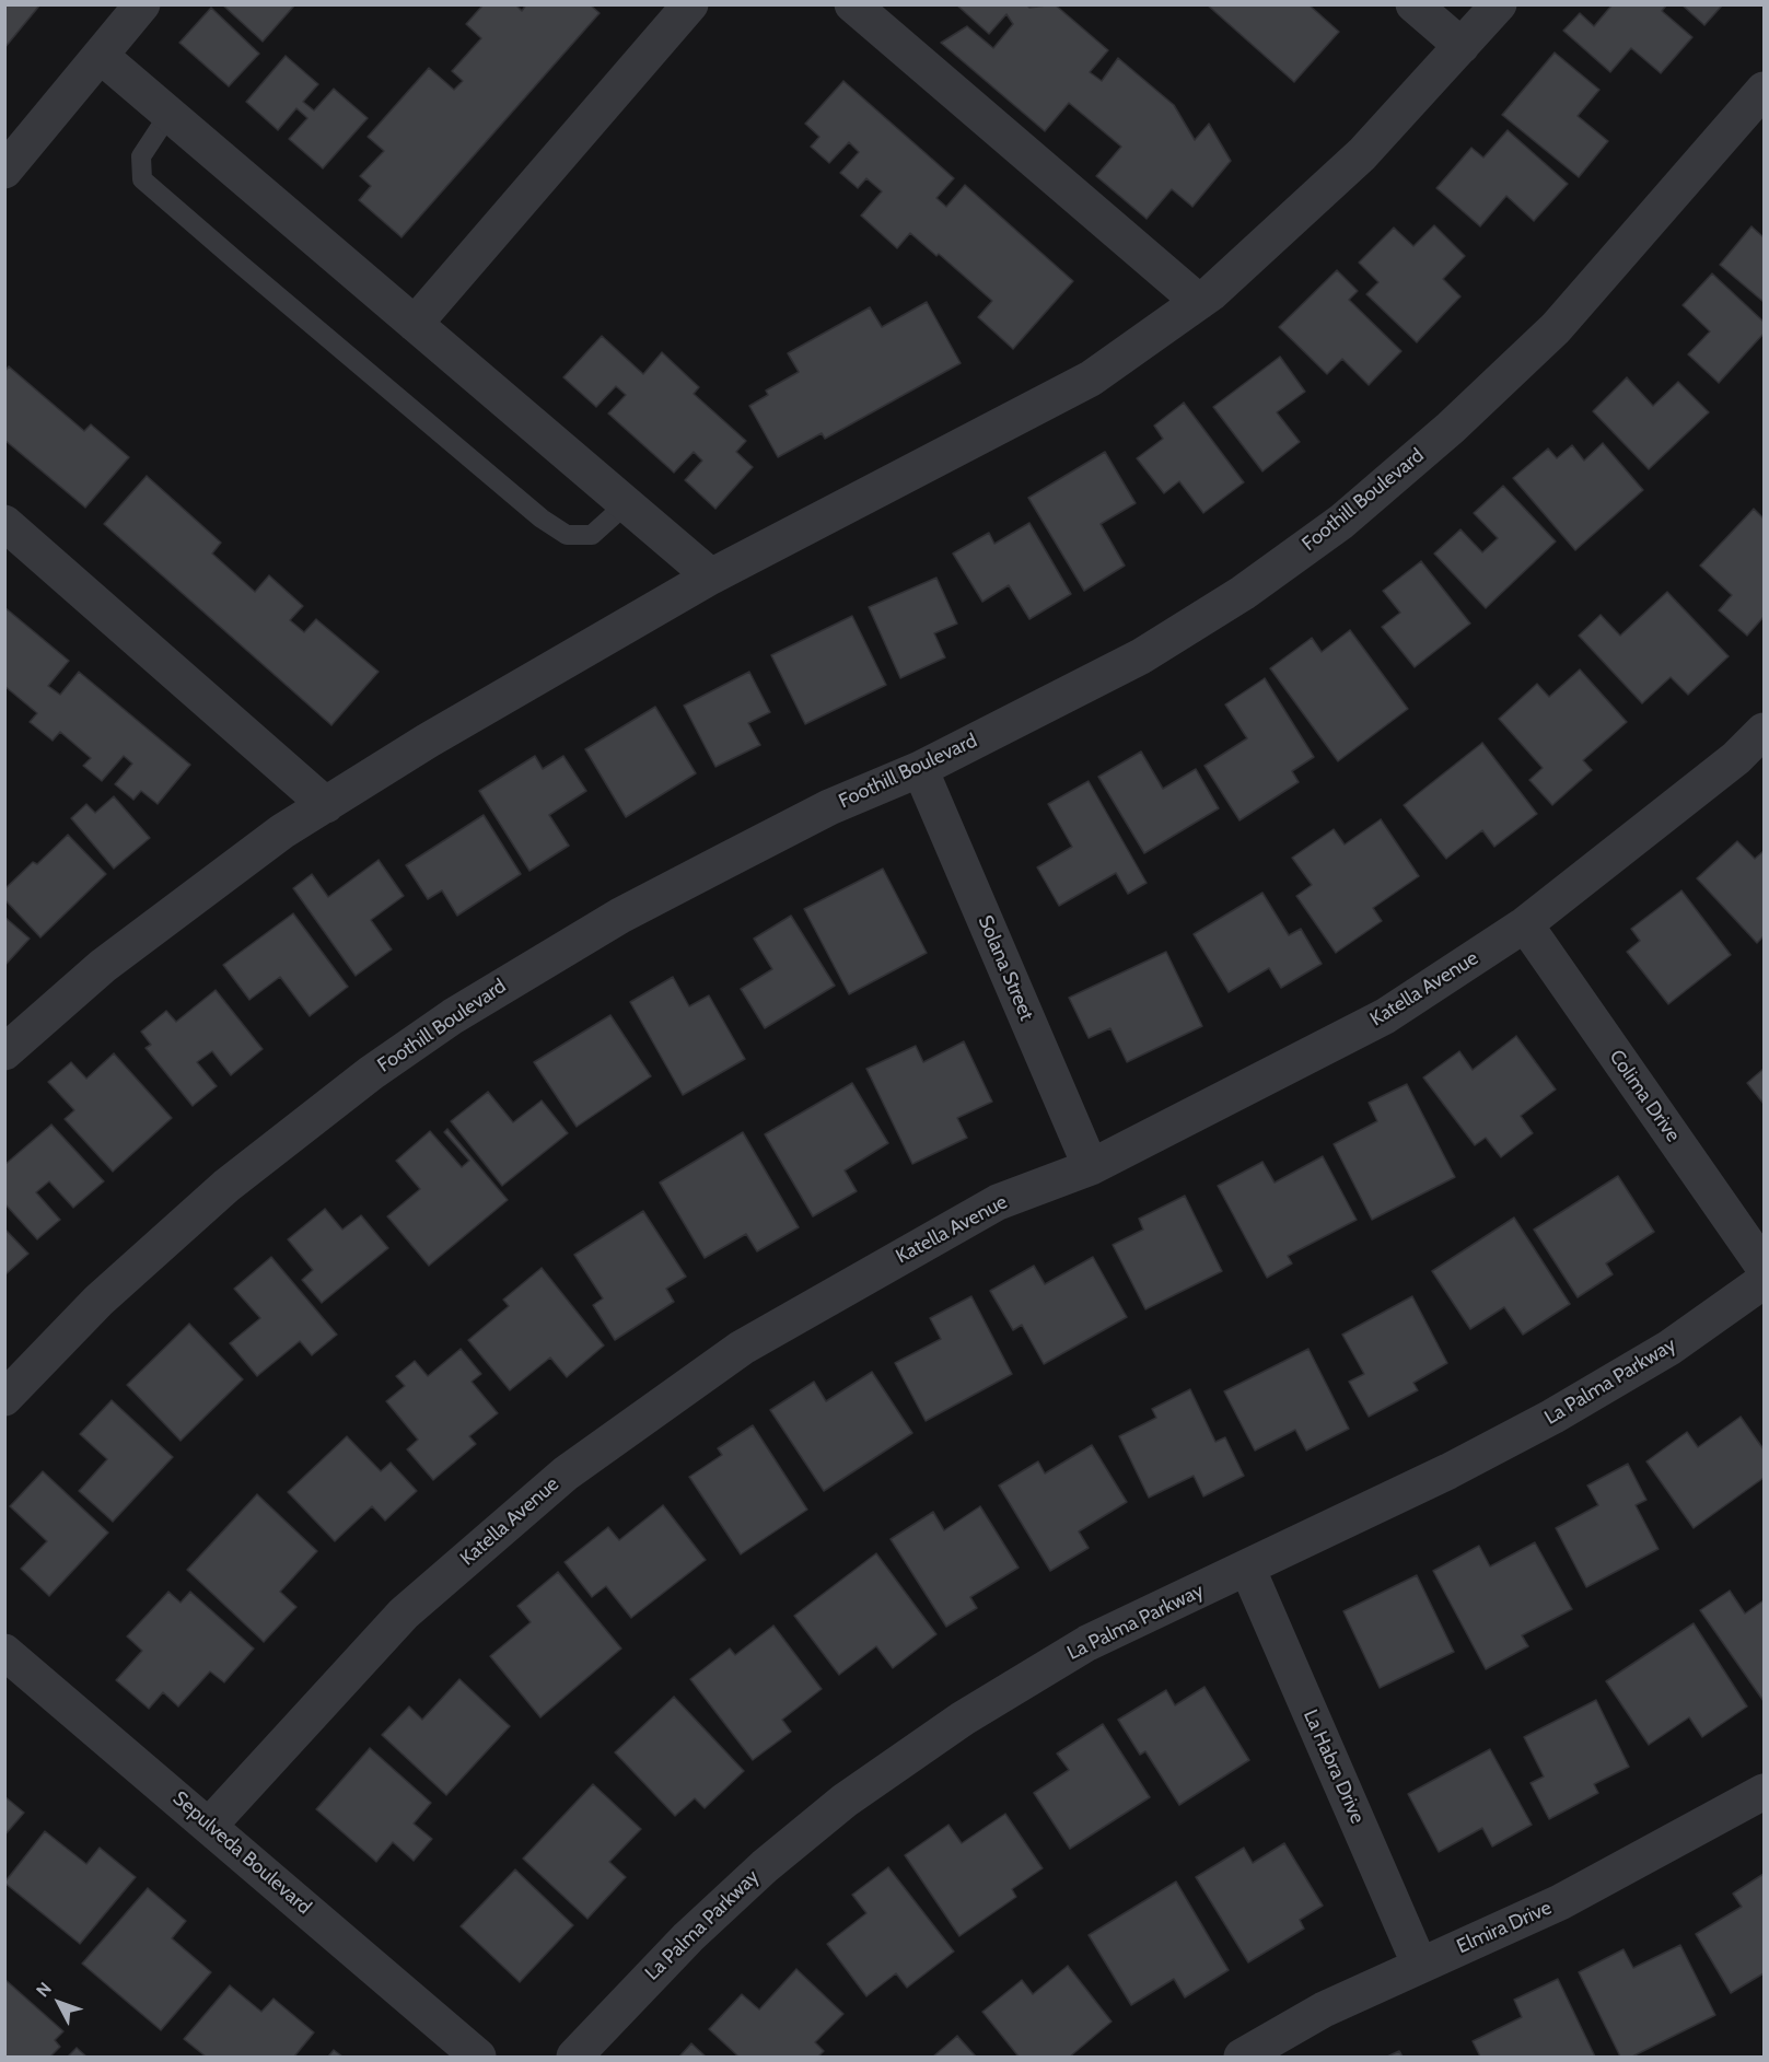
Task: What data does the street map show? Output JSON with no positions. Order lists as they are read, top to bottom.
{
  "streets": {
    "street": [
      "Foothill Boulevard",
      "Solana Street",
      "Katella Avenue",
      "Colima Drive",
      "La Palma Parkway",
      "La Habra Drive",
      "Sepulveda Boulevard",
      "Elmira Drive"
    ]
  },
  "crossings": [
    ["Foothill Boulevard", "Solana Street"],
    ["Solana Street", "Katella Avenue"],
    ["Katella Avenue", "Colima Drive"],
    ["Katella Avenue", "Sepulveda Boulevard"],
    ["La Palma Parkway", "La Habra Drive"],
    ["La Habra Drive", "Elmira Drive"]
  ],
  "north": "top left"
}
